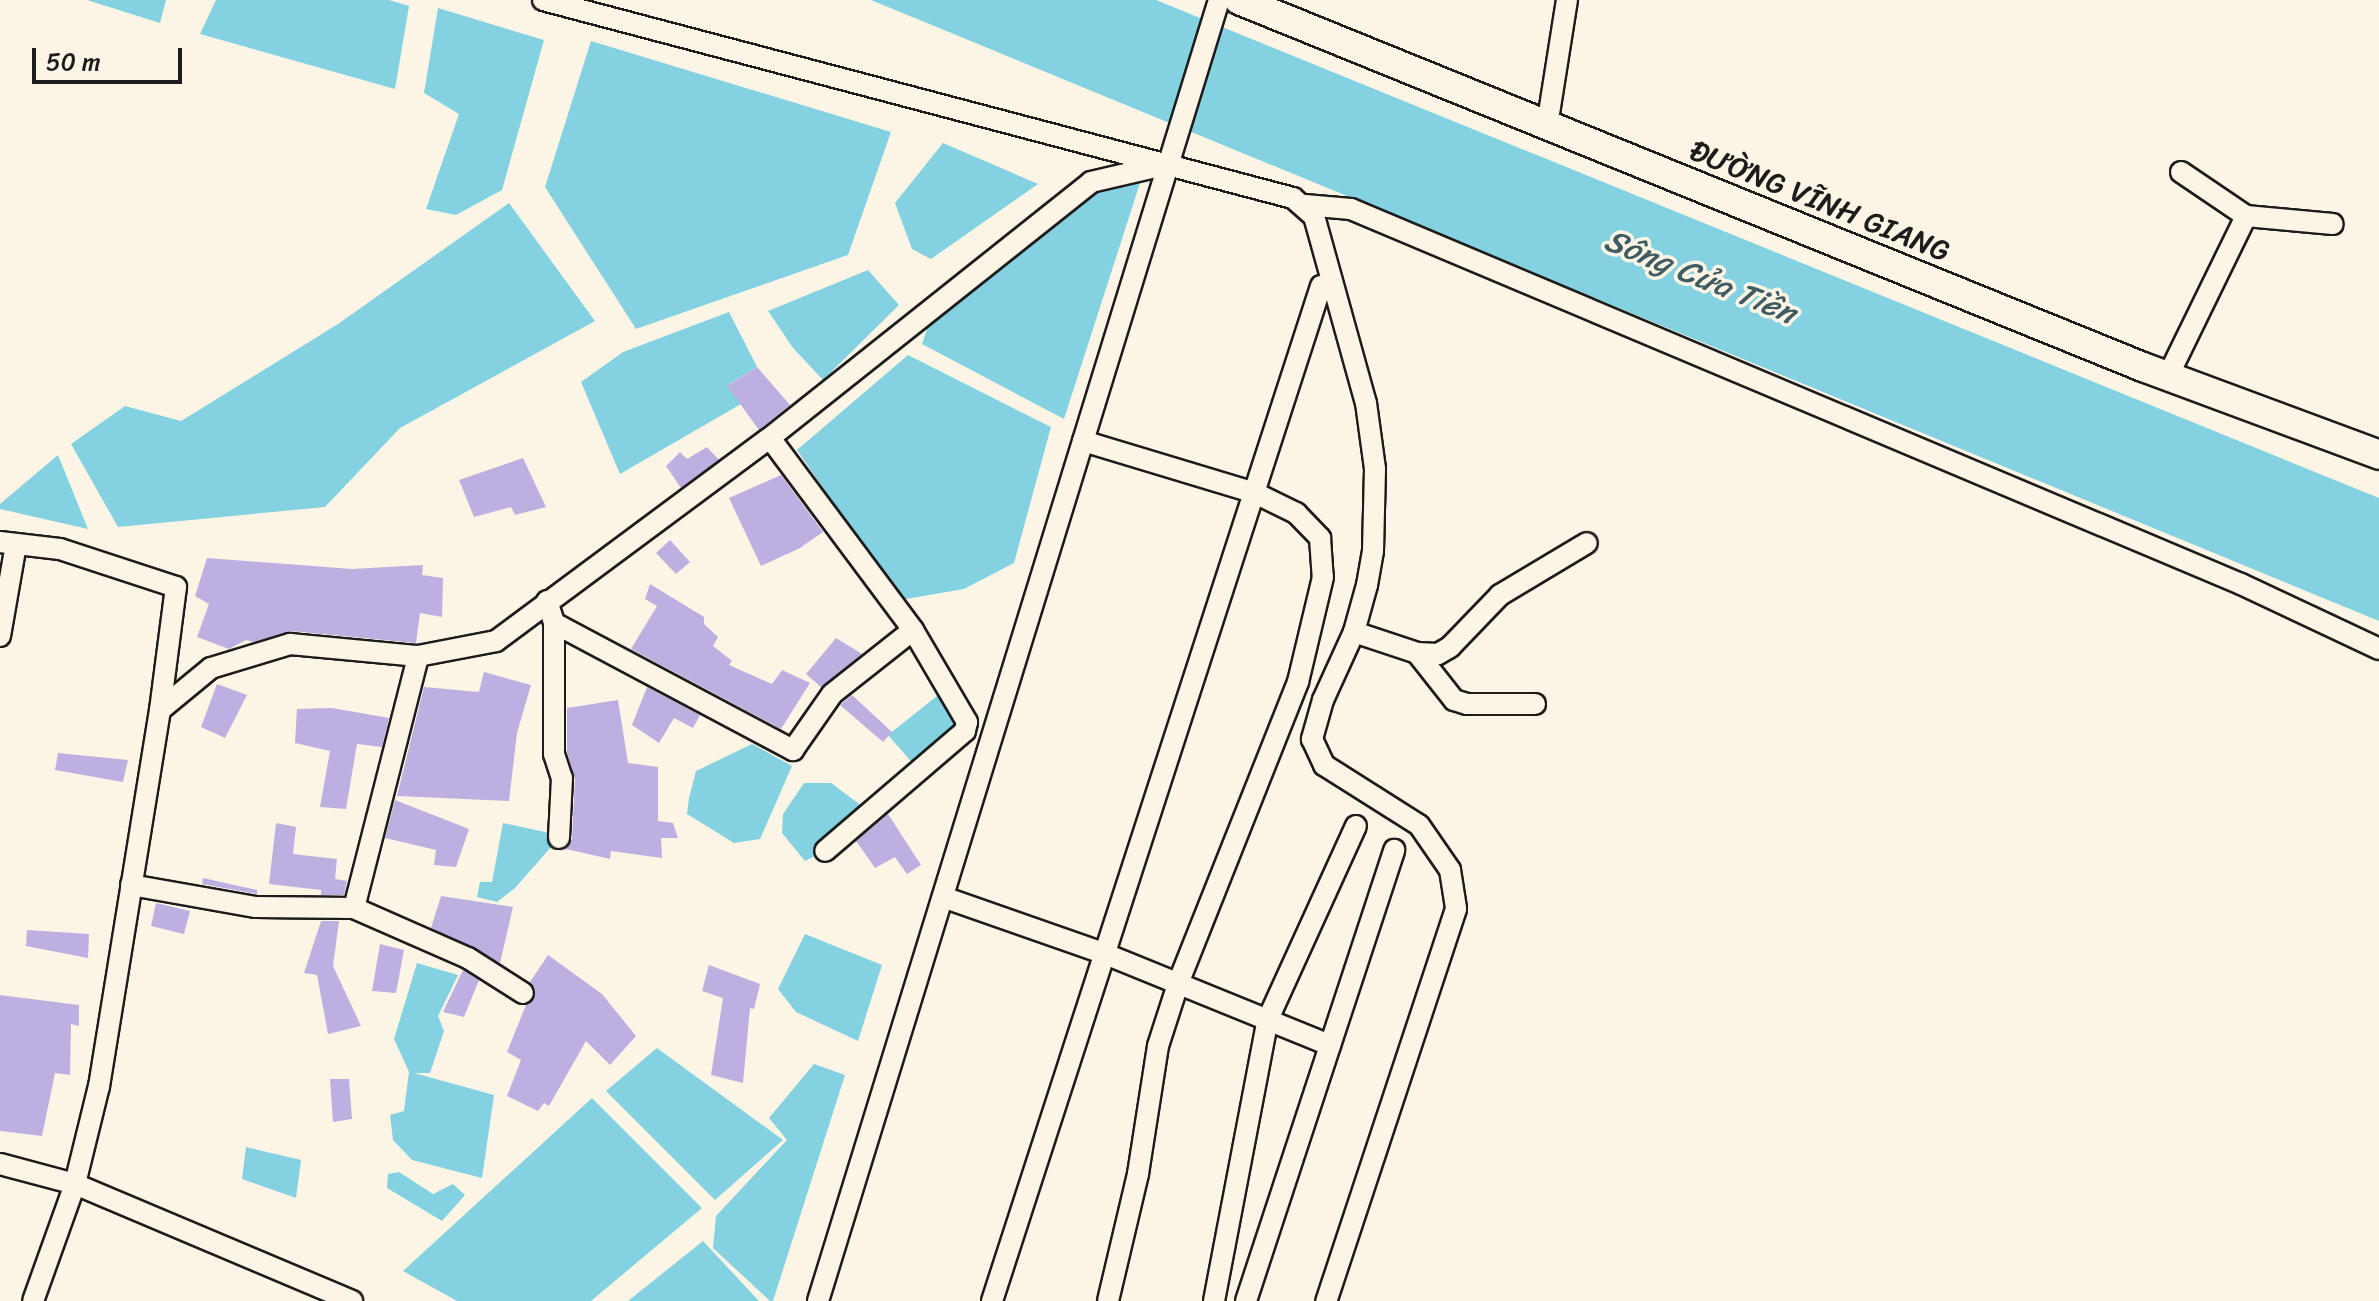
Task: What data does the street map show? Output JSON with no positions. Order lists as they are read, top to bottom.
{
  "streets": {
    "street": ["ĐƯỜNG VĨNH GIANG"]
  },
  "water": ["Sông Cửa Tiền"],
  "scale_bar": "50 m"
}
